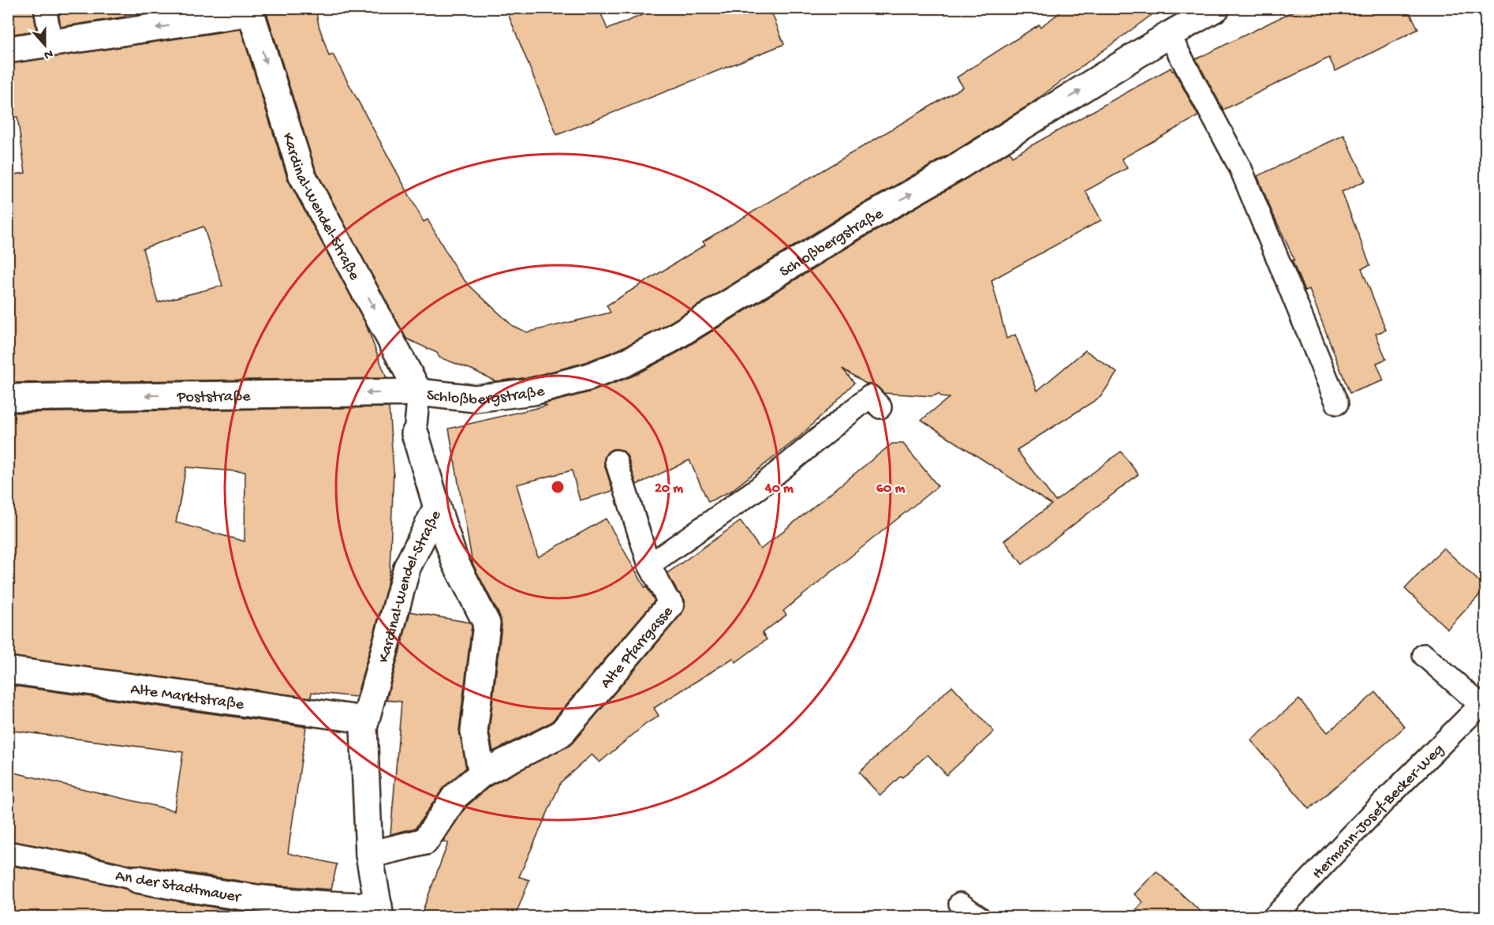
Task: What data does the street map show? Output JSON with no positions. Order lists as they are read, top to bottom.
{
  "streets": {
    "street": [
      "Kardinal-Wendel-Straße",
      "Schloßbergstraße",
      "Poststraße",
      "Alte Pfarrgasse",
      "Alte Marktstraße",
      "An der Stadtmauer"
    ],
    "lane": ["Hermann-Josef-Becker-Weg"]
  },
  "crossings": [
    ["Kardinal-Wendel-Straße", "Schloßbergstraße"],
    ["Kardinal-Wendel-Straße", "Poststraße"],
    ["Kardinal-Wendel-Straße", "Alte Pfarrgasse"],
    ["Kardinal-Wendel-Straße", "Alte Marktstraße"],
    ["Kardinal-Wendel-Straße", "An der Stadtmauer"],
    ["Schloßbergstraße", "Poststraße"]
  ],
  "one_way": ["Kardinal-Wendel-Straße", "Schloßbergstraße", "Poststraße"],
  "north": "bottom",
  "rings": ["20 m", "40 m", "60 m"]
}
